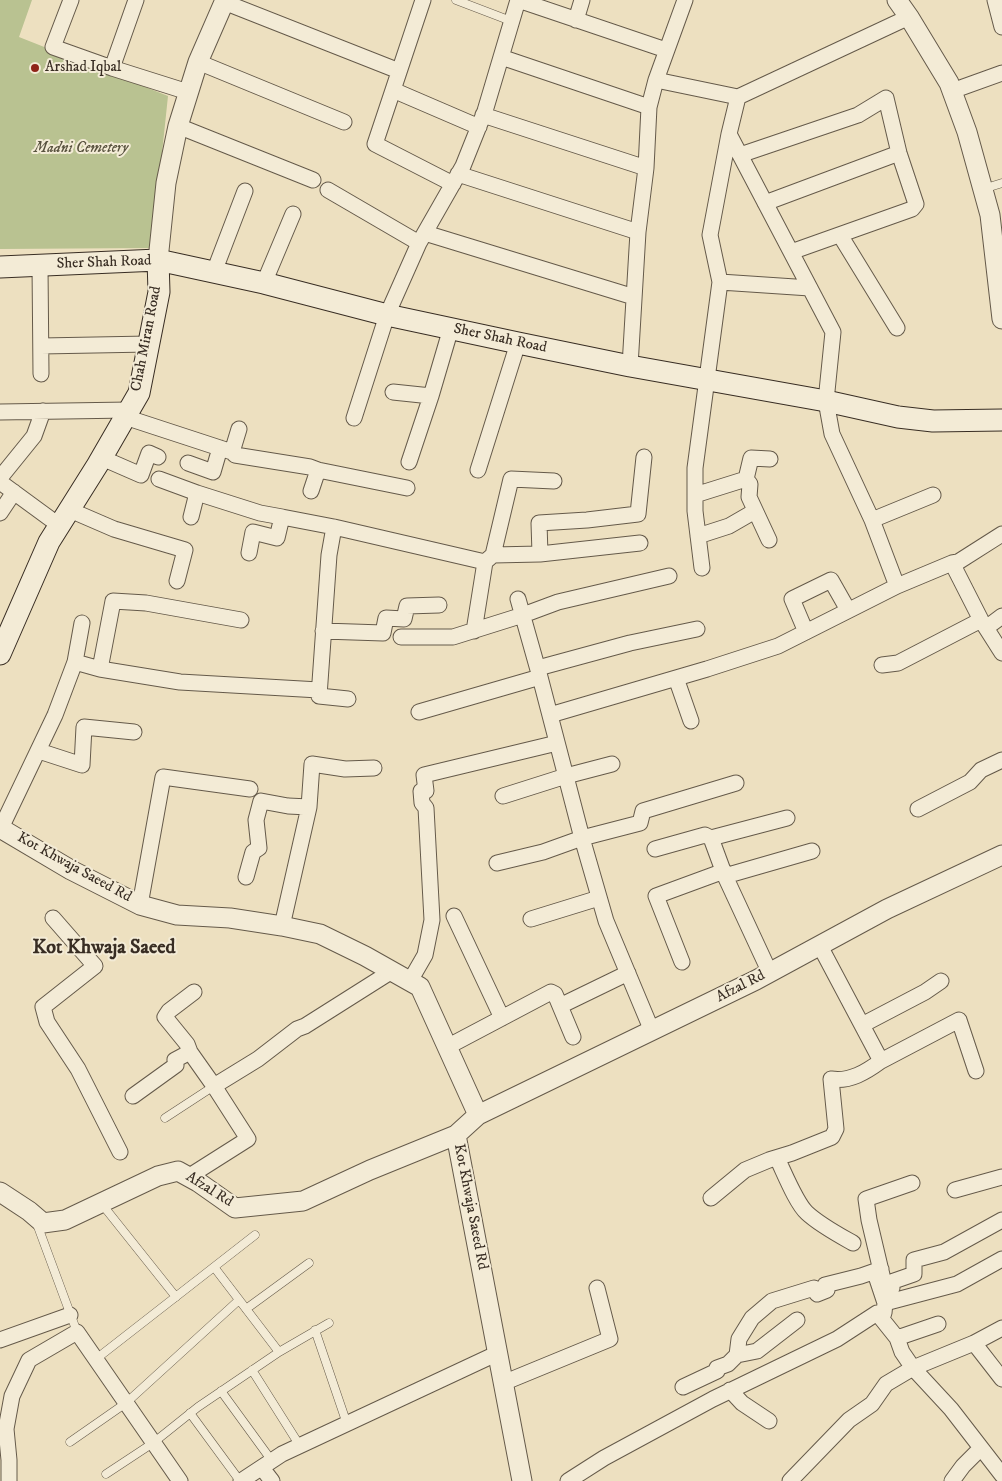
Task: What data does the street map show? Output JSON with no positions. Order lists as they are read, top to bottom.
{
  "streets": {
    "main road": ["Sher Shah Road", "Chah Miran Road"],
    "street": ["Kot Khwaja Saeed Rd", "Afzal Rd"]
  },
  "crossings": [
    ["Sher Shah Road", "Chah Miran Road"],
    ["Kot Khwaja Saeed Rd", "Afzal Rd"]
  ],
  "districts": ["Kot Khwaja Saeed"],
  "parks": ["Madni Cemetery"],
  "places": ["Arshad Iqbal"]
}
